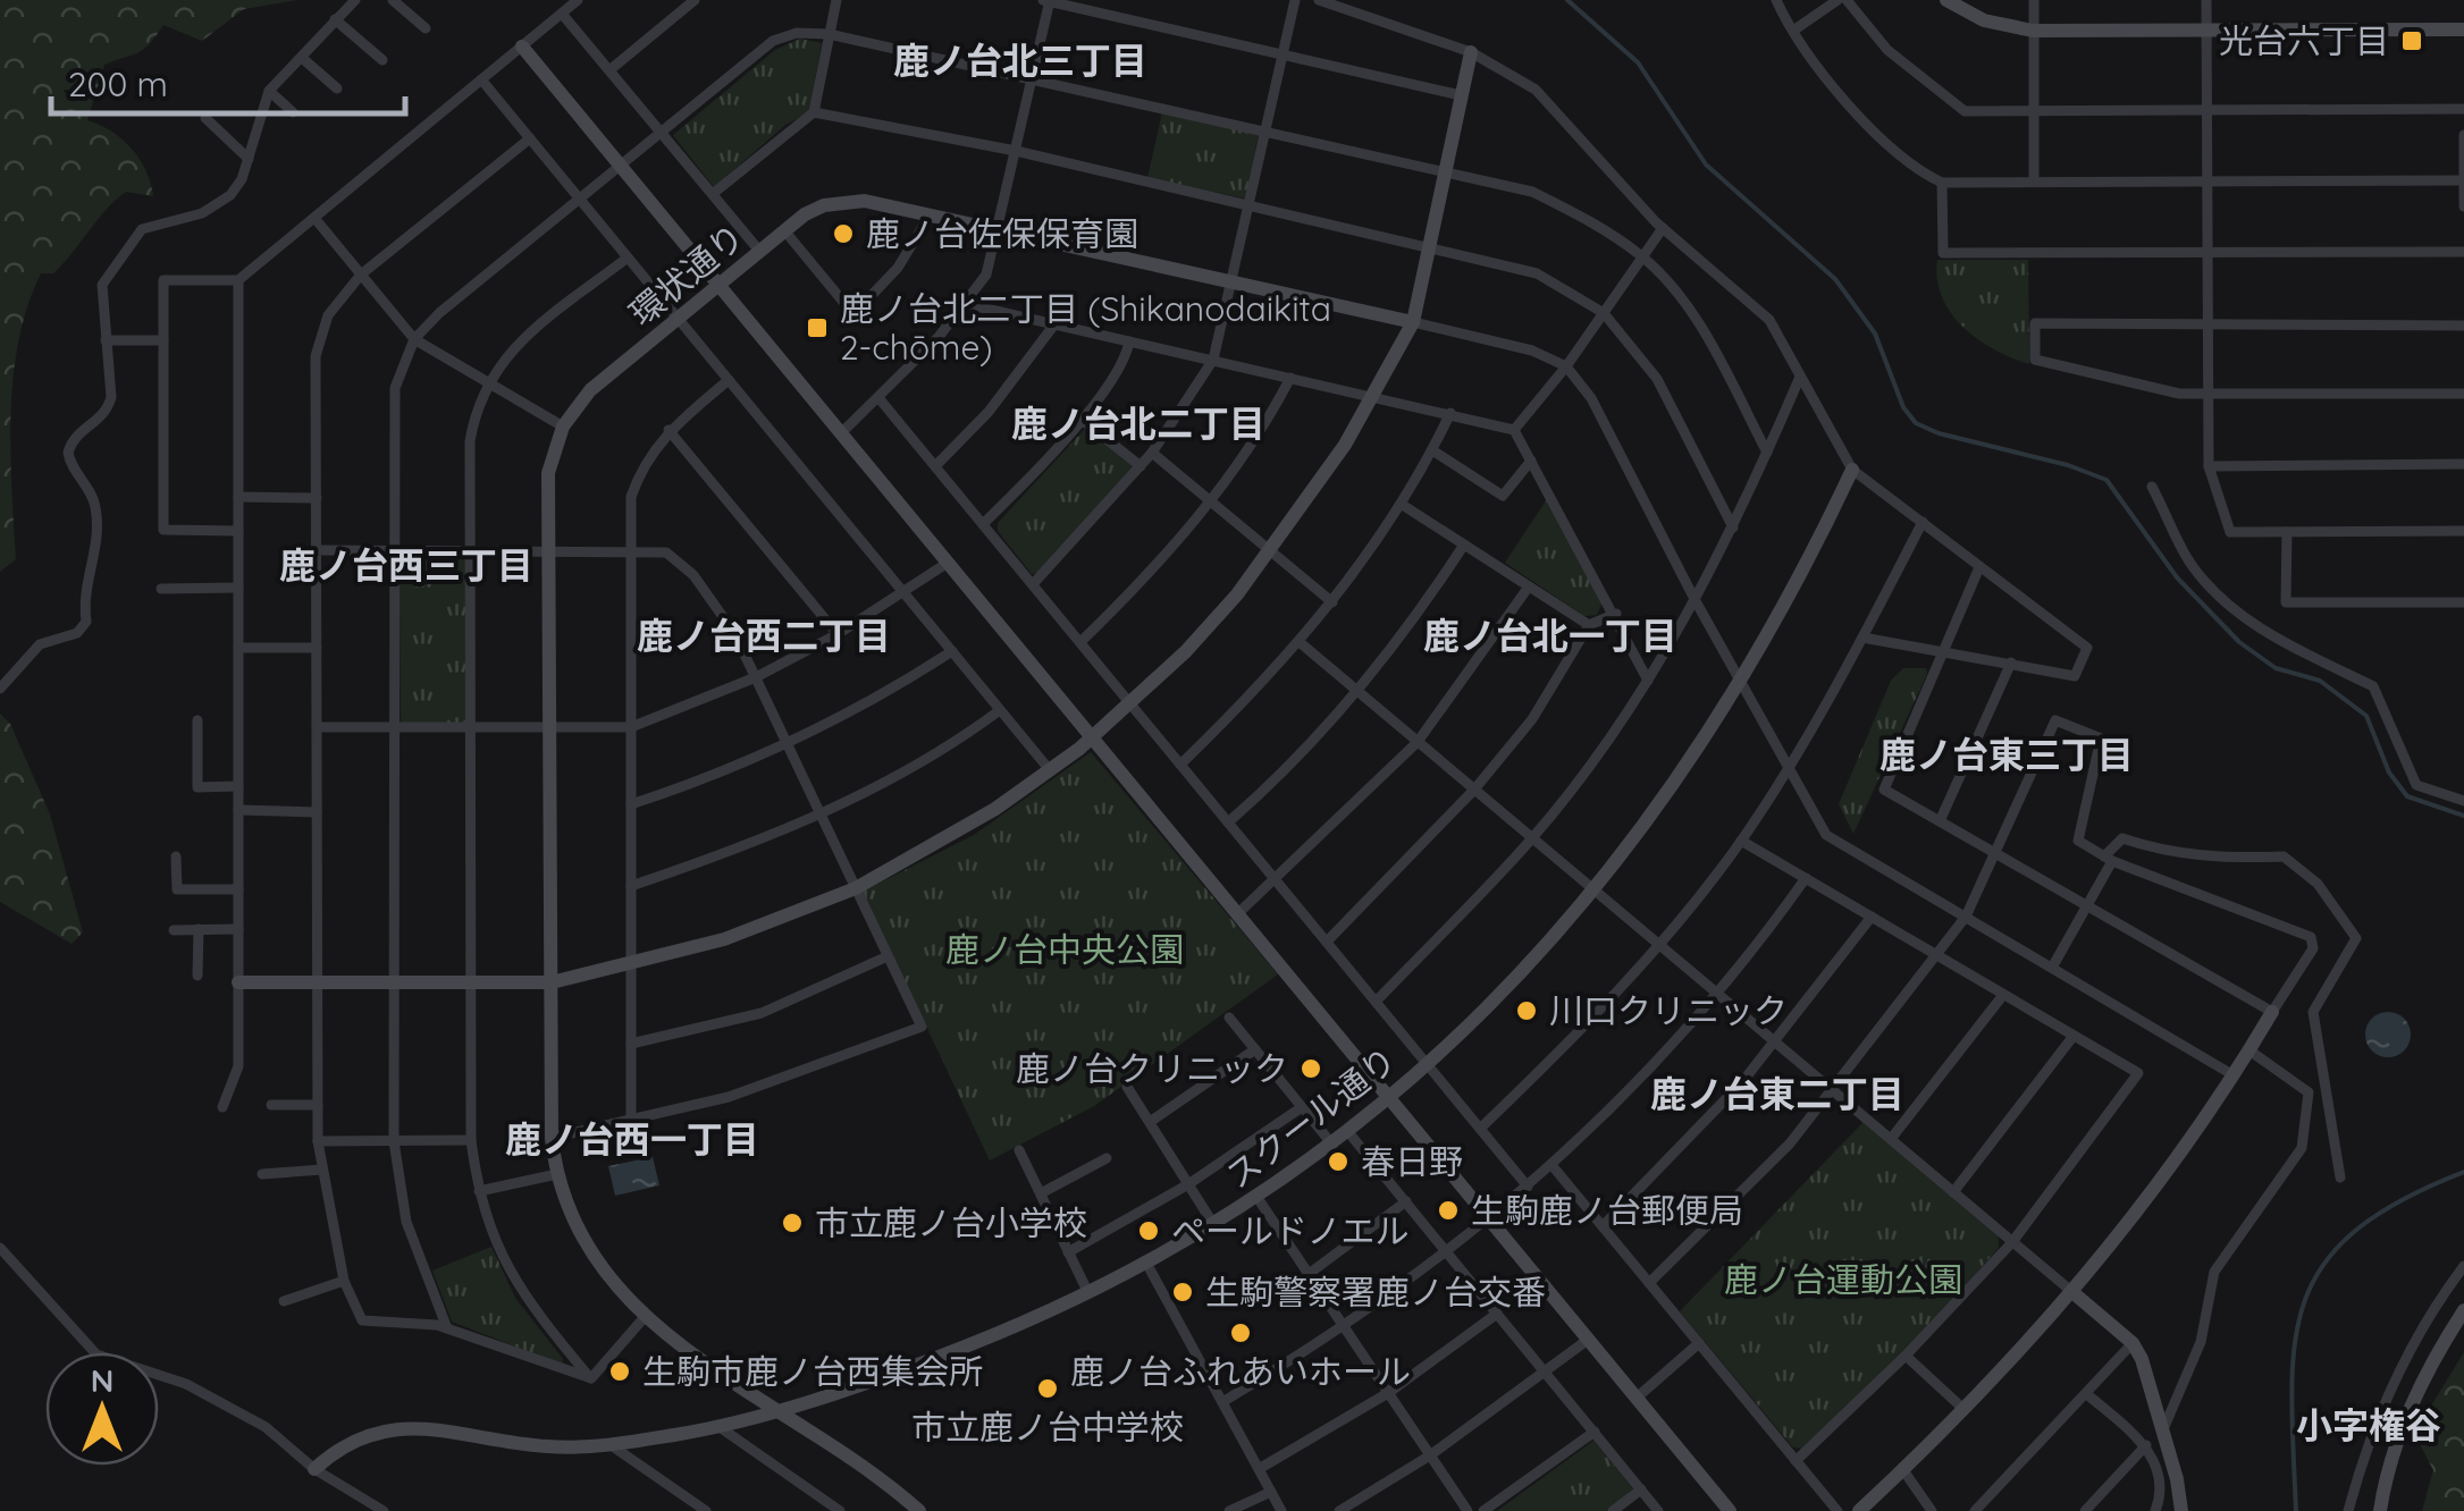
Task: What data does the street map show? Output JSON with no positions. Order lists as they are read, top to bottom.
{
  "streets": {
    "street": ["環状通り", "スクール通り"]
  },
  "crossings": [
    ["環状通り", "スクール通り"]
  ],
  "districts": [
    "鹿ノ台北三丁目",
    "鹿ノ台北二丁目",
    "鹿ノ台西三丁目",
    "鹿ノ台西二丁目",
    "鹿ノ台北一丁目",
    "鹿ノ台東三丁目",
    "鹿ノ台東二丁目",
    "鹿ノ台西一丁目",
    "小字権谷"
  ],
  "parks": ["鹿ノ台中央公園", "鹿ノ台運動公園"],
  "places": {
    "transit": ["光台六丁目", "鹿ノ台北二丁目 (Shikanodaikita 2-chōme)"],
    "other": [
      "鹿ノ台佐保保育園",
      "川口クリニック",
      "鹿ノ台クリニック",
      "春日野",
      "生駒鹿ノ台郵便局",
      "市立鹿ノ台小学校",
      "ペールドノエル",
      "生駒警察署鹿ノ台交番",
      "鹿ノ台ふれあいホール",
      "生駒市鹿ノ台西集会所",
      "市立鹿ノ台中学校"
    ]
  },
  "scale_bar": "200 m",
  "north": "top"
}
